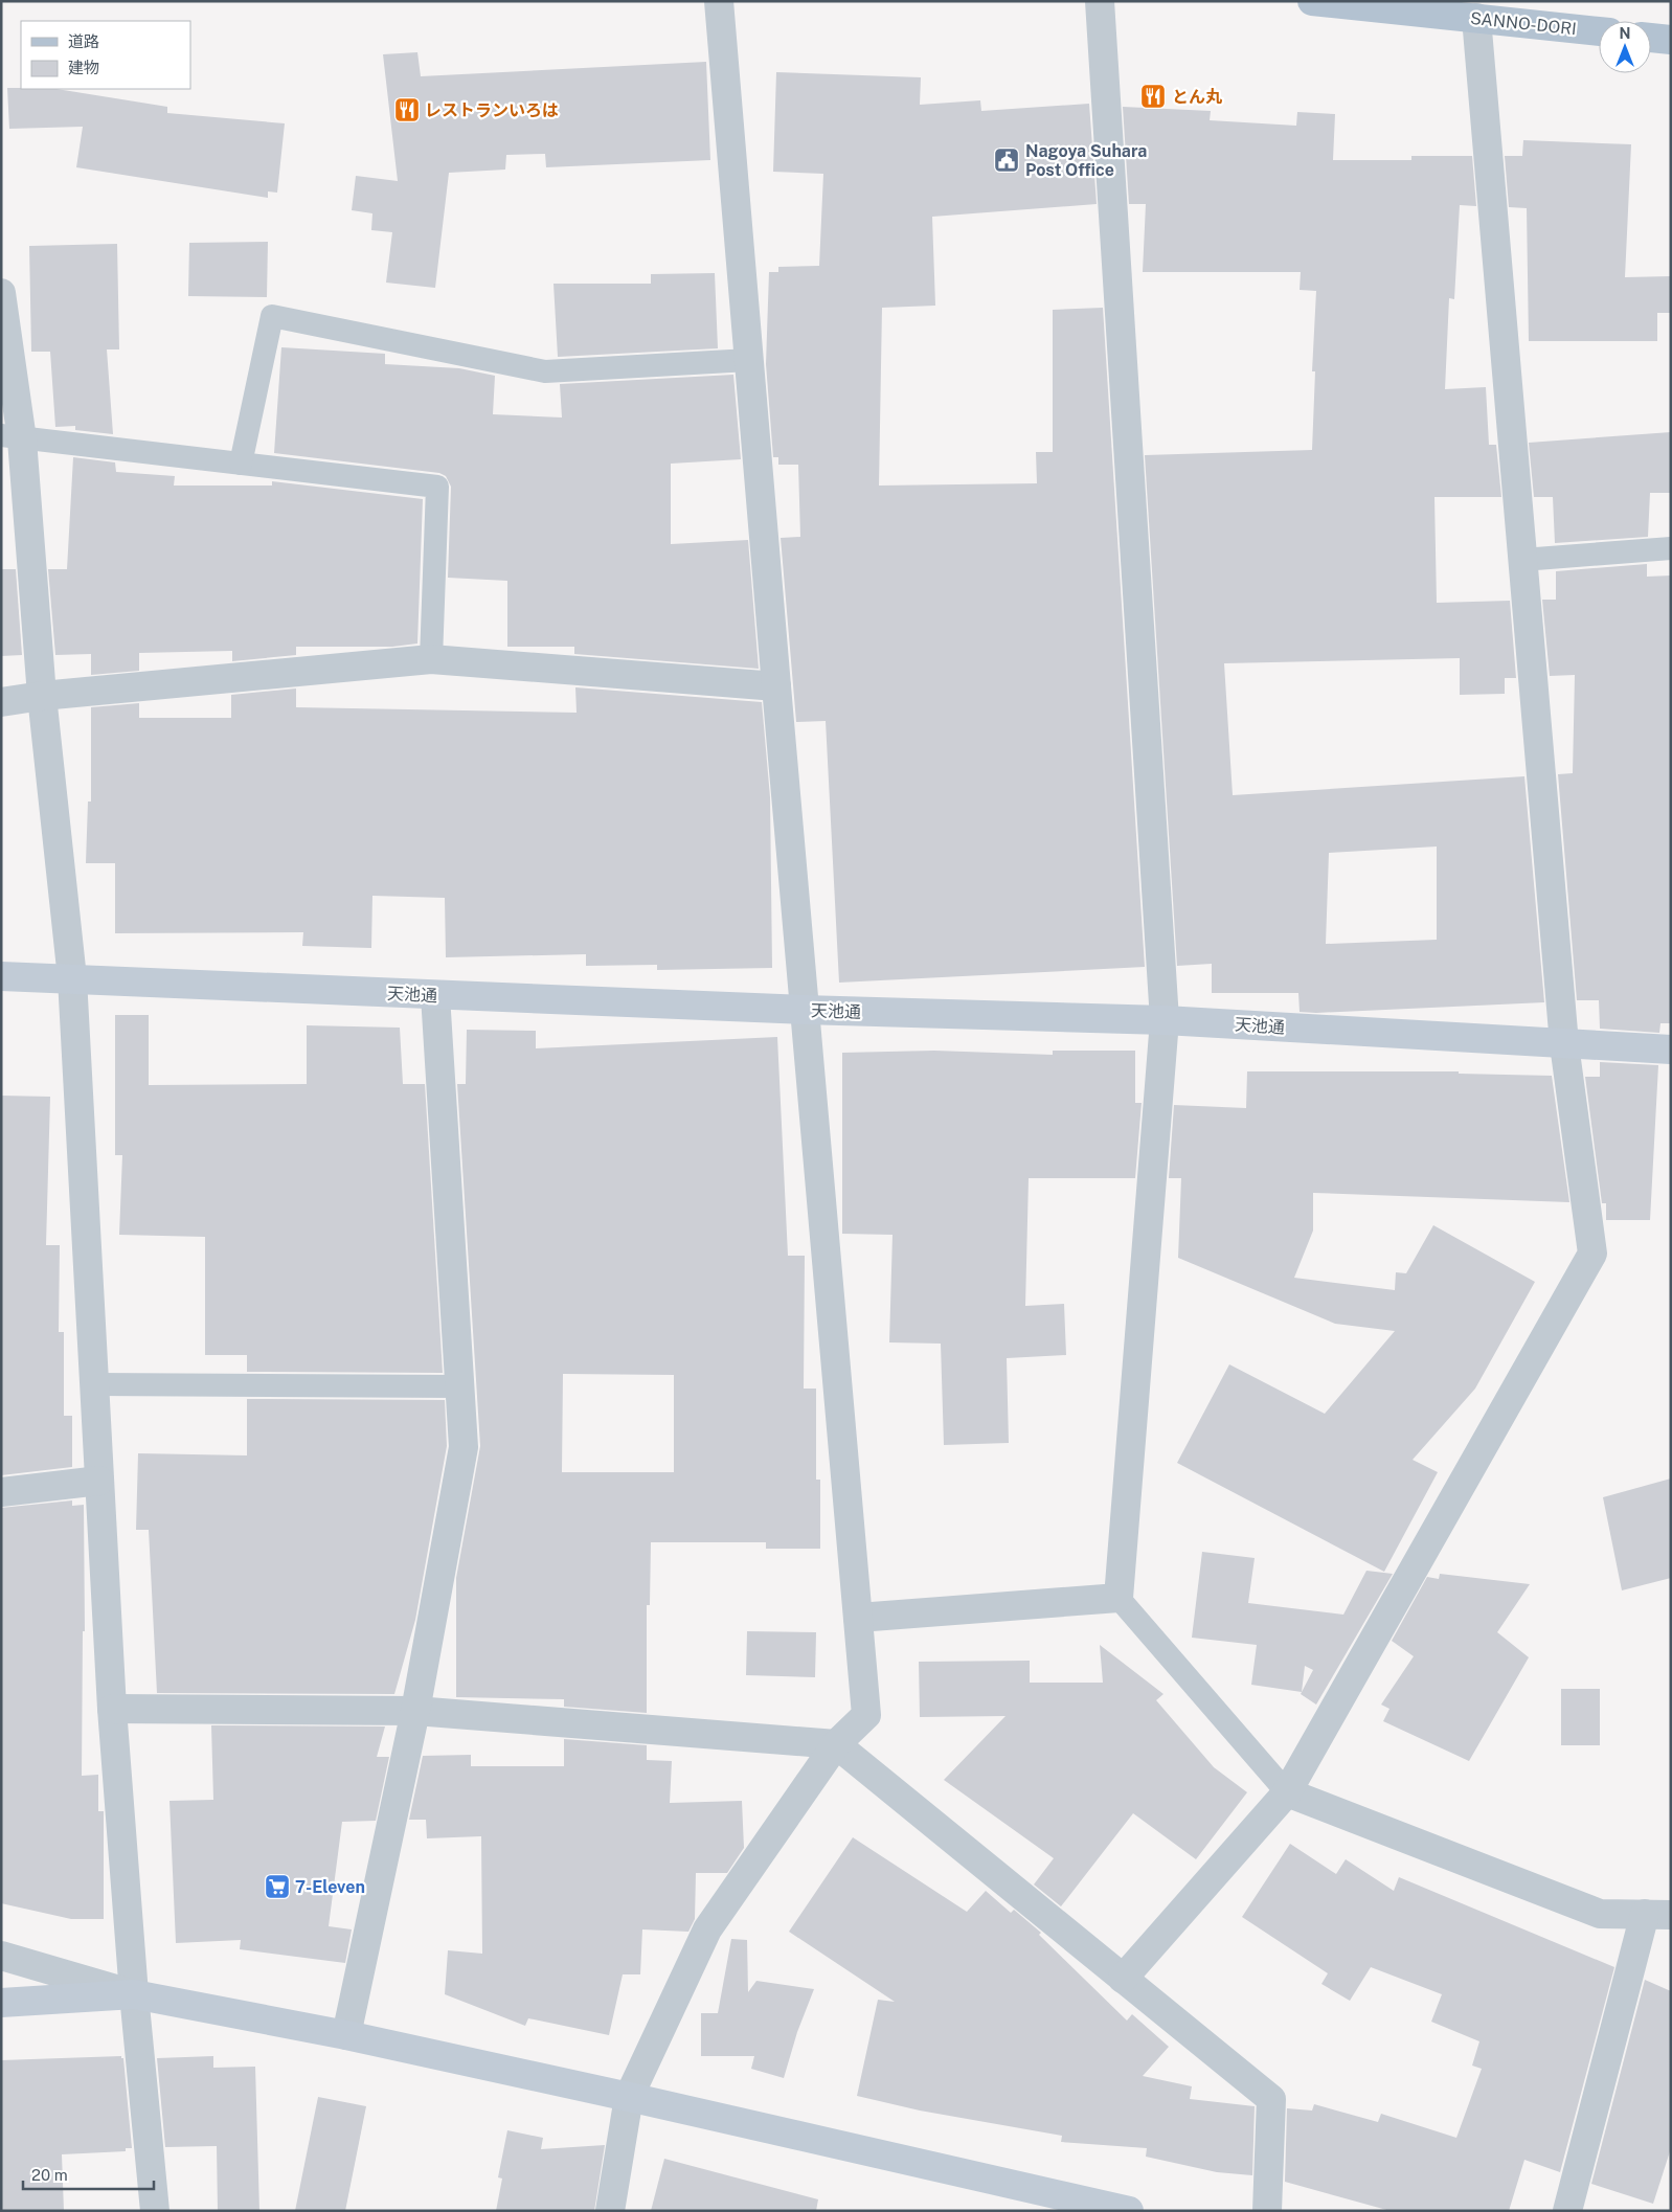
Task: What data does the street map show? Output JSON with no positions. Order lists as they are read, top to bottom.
{
  "streets": {
    "main road": ["SANNO-DORI"],
    "street": ["天池通"]
  },
  "places": {
    "restaurant": ["とん丸", "レストランいろは"],
    "public building": ["Nagoya Suhara Post Office"],
    "supermarket": ["7-Eleven"]
  },
  "legend": ["道路", "建物"],
  "scale_bar": "20 m",
  "north": "top"
}
